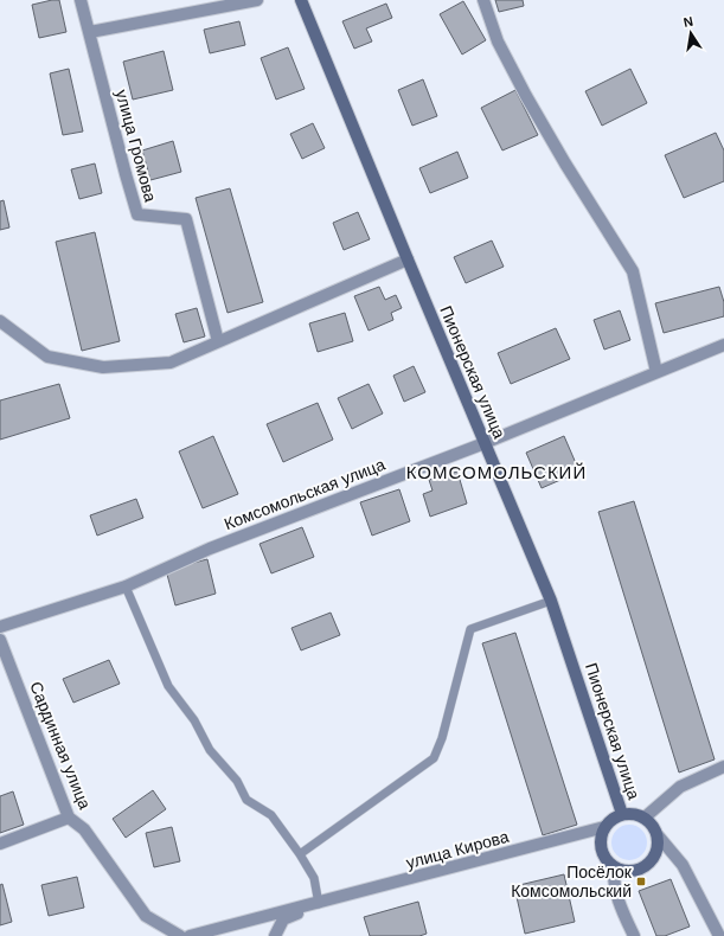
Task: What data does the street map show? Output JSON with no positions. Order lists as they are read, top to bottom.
{
  "streets": {
    "street": [
      "улица Громова",
      "Пионерская улица",
      "Комсомольская улица",
      "Сардинная улица",
      "улица Кирова"
    ]
  },
  "crossings": [
    ["Пионерская улица", "Комсомольская улица"],
    ["Пионерская улица", "улица Кирова"]
  ],
  "districts": ["КОМСОМОЛЬСКИЙ"],
  "places": {
    "transit": ["Посёлок Комсомольский"]
  },
  "north": "top"
}
